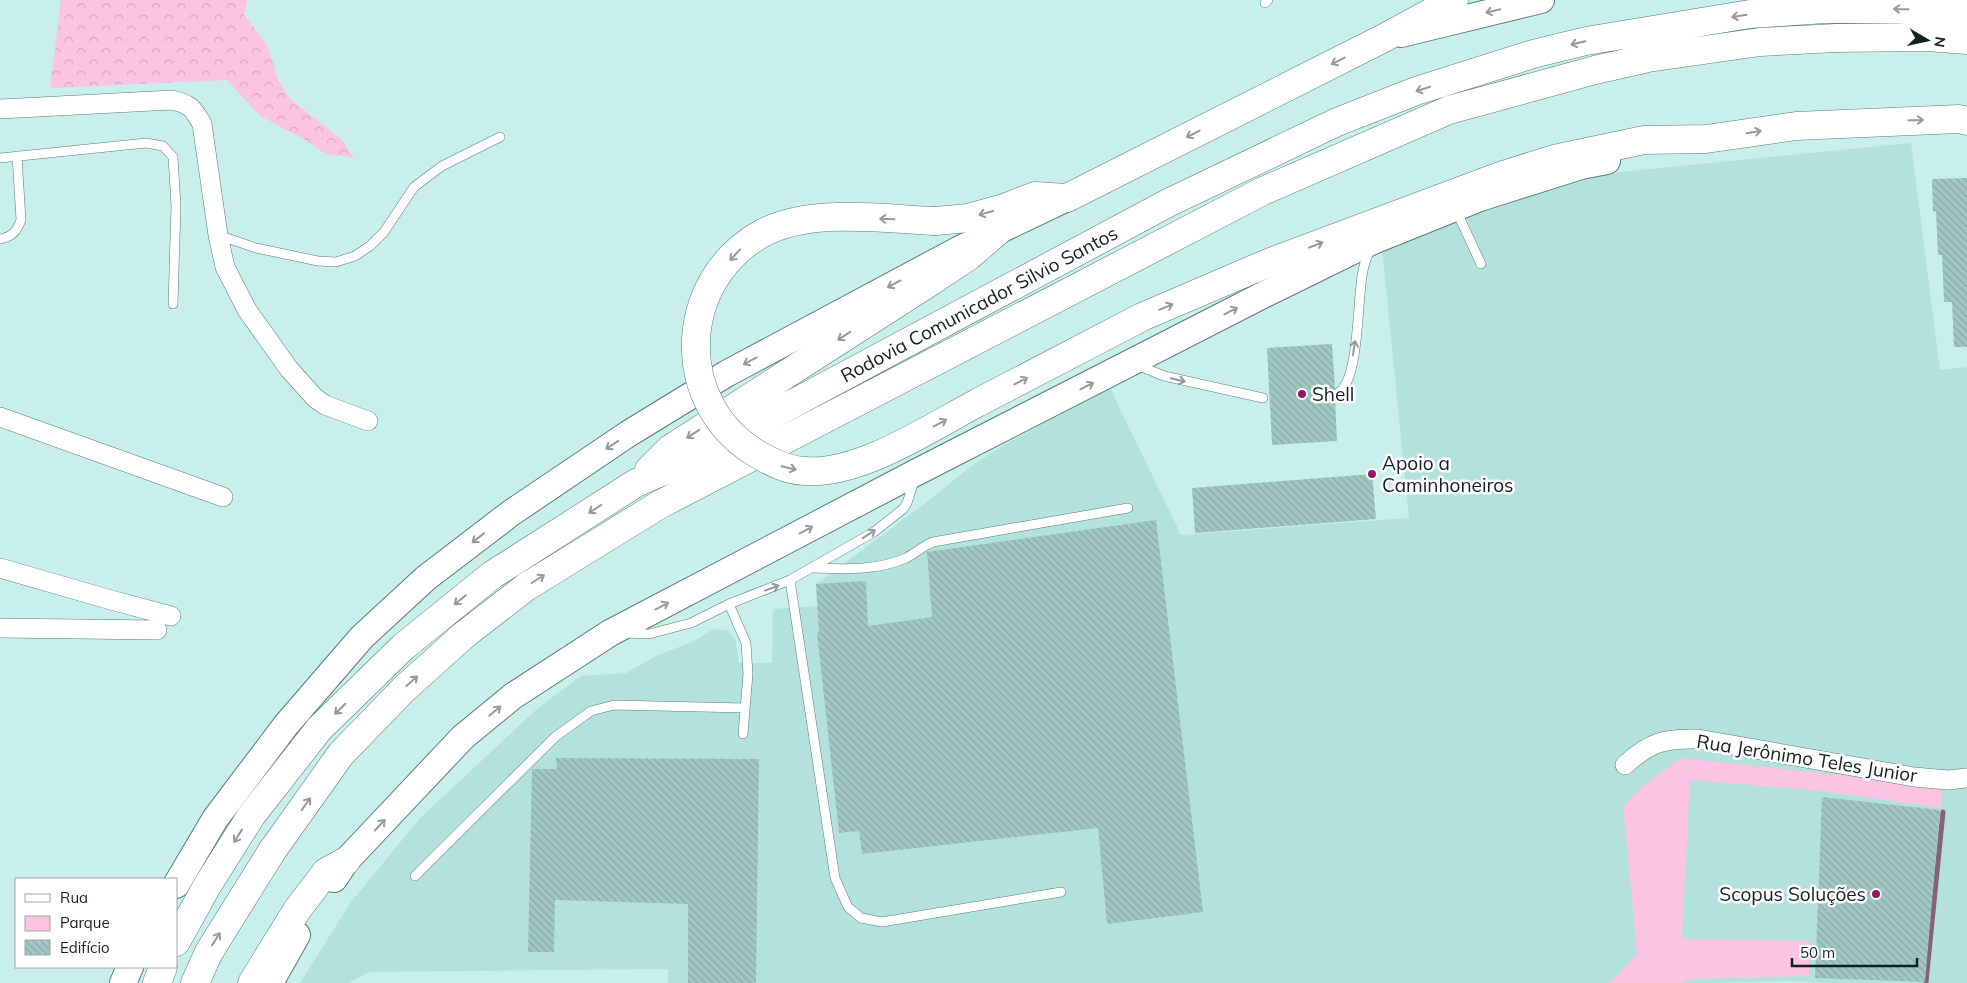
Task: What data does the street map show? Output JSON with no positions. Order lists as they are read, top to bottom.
{
  "streets": {
    "main road": ["Rodovia Comunicador Silvio Santos"],
    "street": ["Rua Jerônimo Teles Junior"]
  },
  "places": ["Shell", "Apoio a Caminhoneiros", "Scopus Soluções"],
  "legend": ["Rua", "Parque", "Edifício"],
  "scale_bar": "50 m",
  "north": "right"
}
